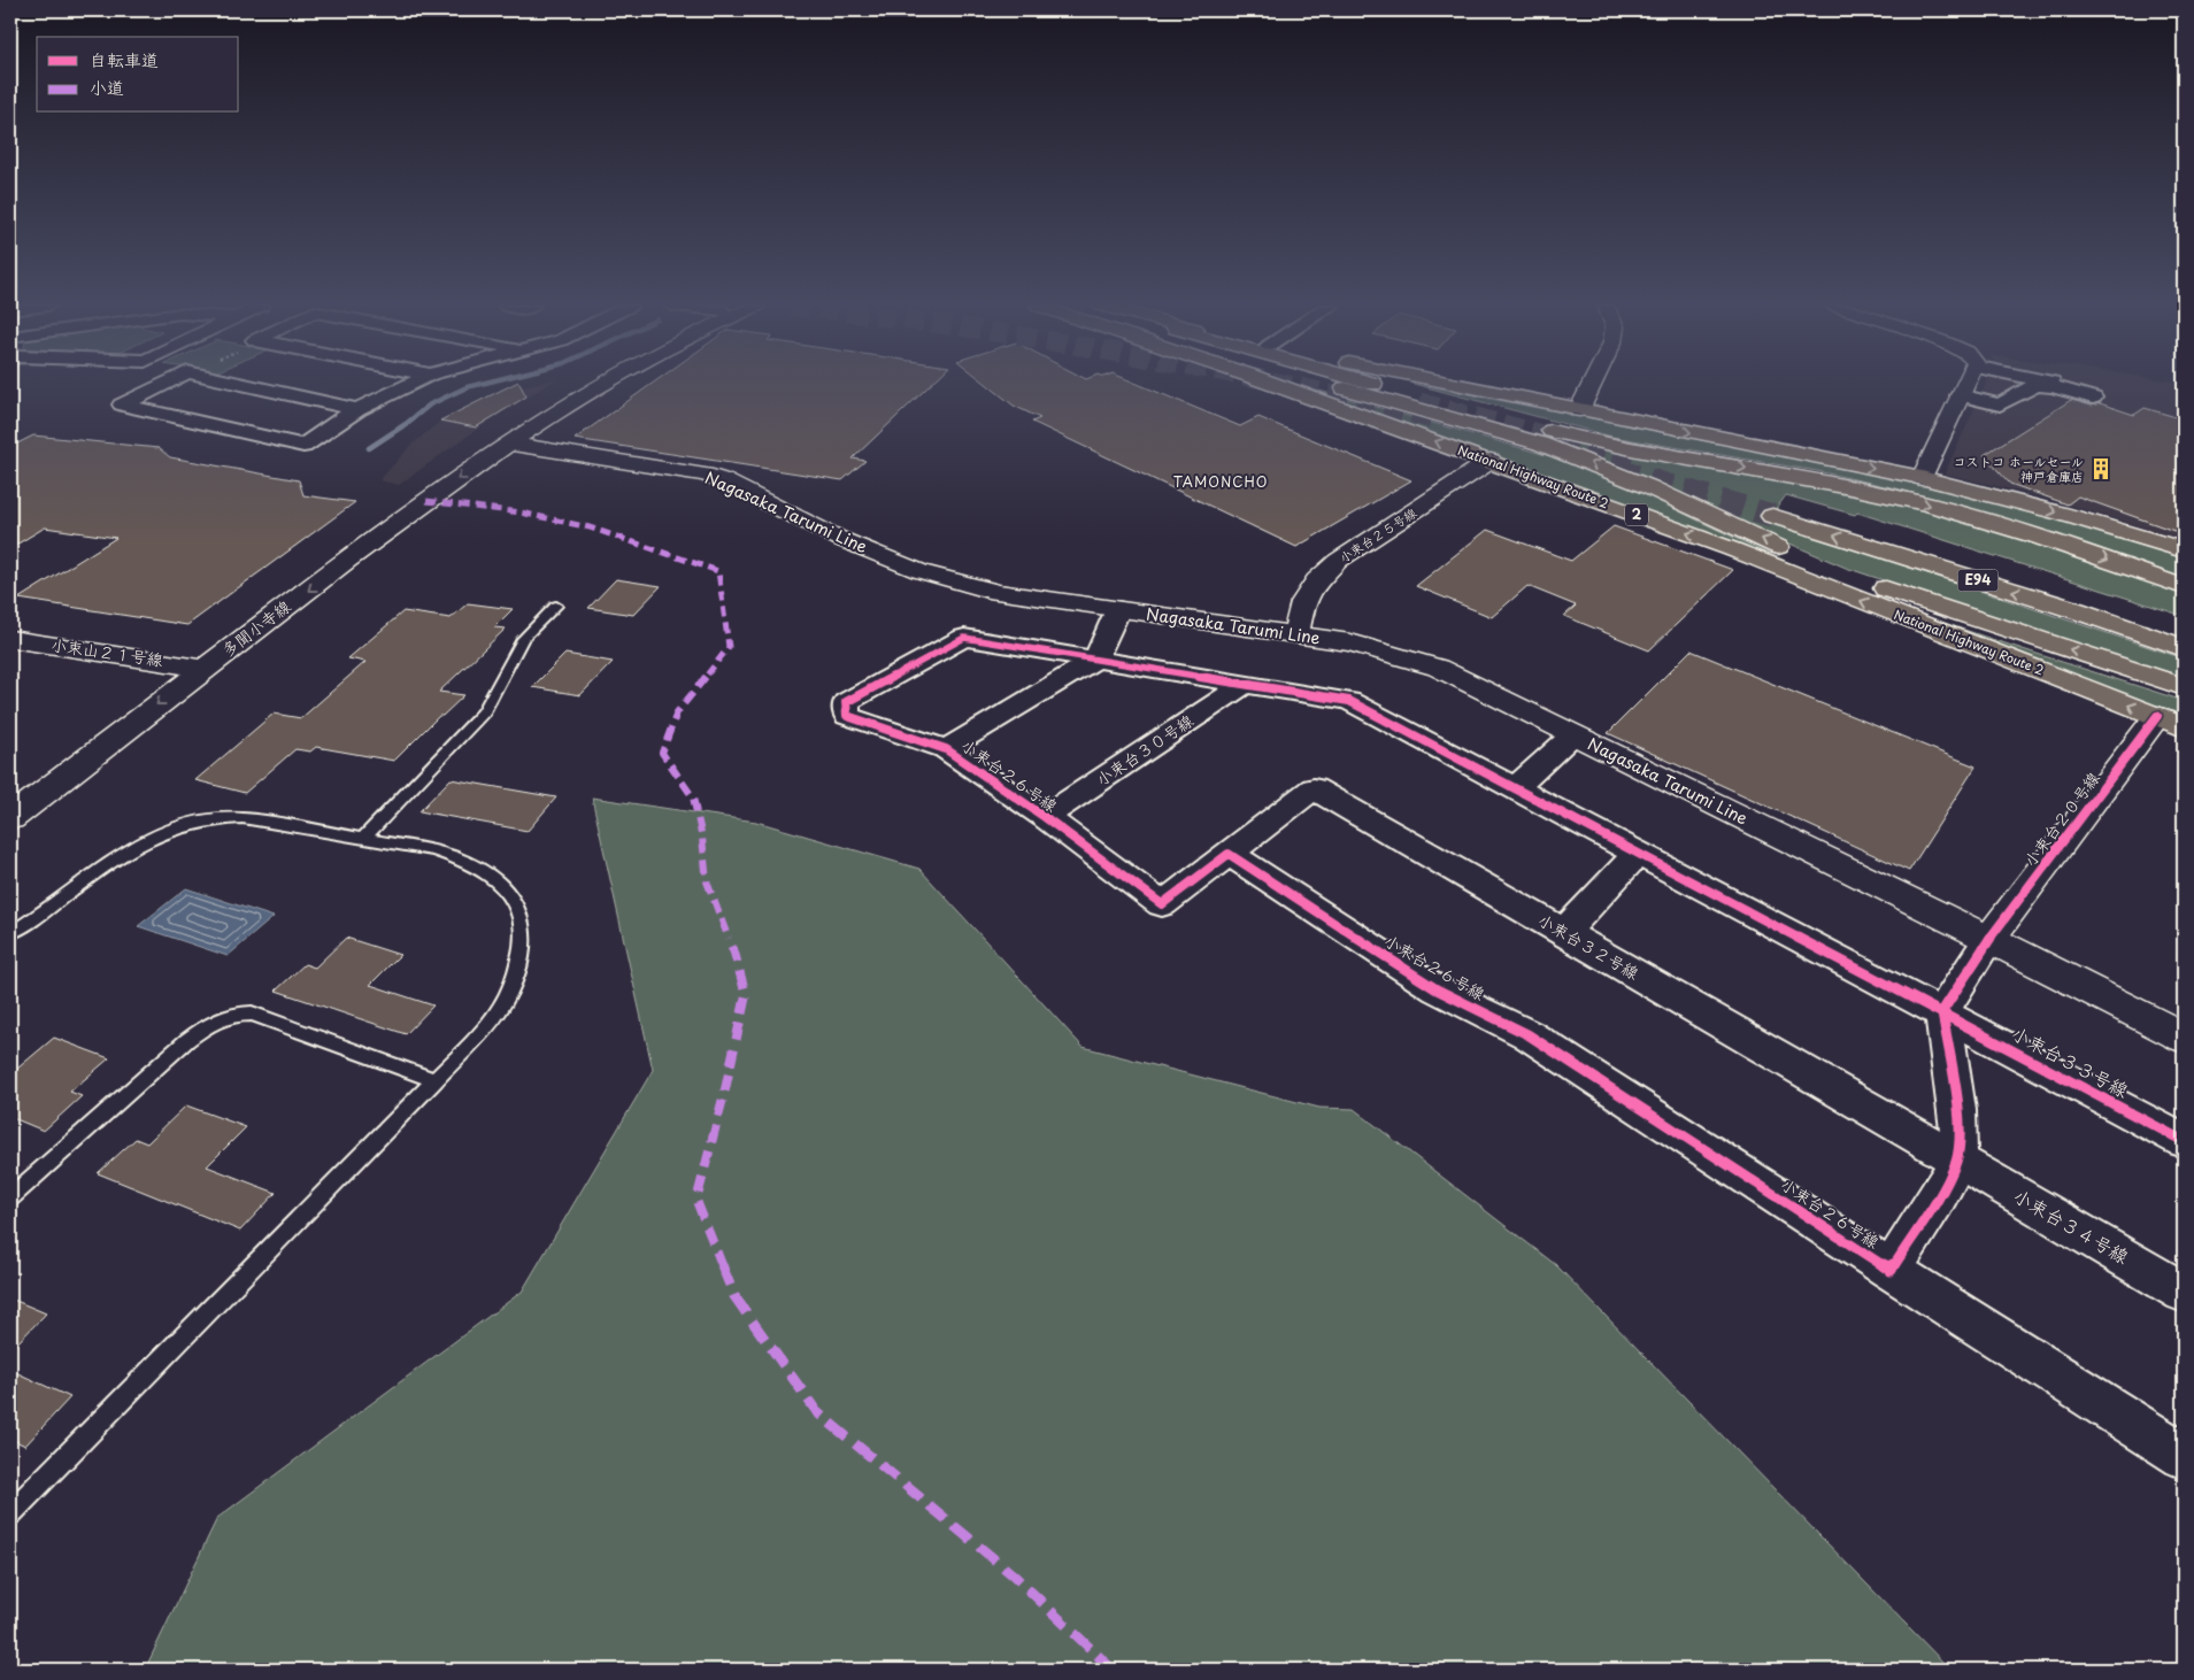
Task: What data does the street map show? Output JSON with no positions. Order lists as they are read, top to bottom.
{
  "streets": {
    "highway": ["National Highway Route 2", "2", "E94"],
    "street": [
      "Nagasaka Tarumi Line",
      "小束台２５号線",
      "多聞小寺線",
      "小束山２１号線",
      "小束台３０号線",
      "小束台２６号線",
      "小束台２０号線",
      "小束台３２号線",
      "小束台３３号線",
      "小束台３４号線"
    ]
  },
  "crossings": [
    ["National Highway Route 2", "小束台２５号線"],
    ["National Highway Route 2", "小束台２０号線"],
    ["Nagasaka Tarumi Line", "小束台２５号線"],
    ["Nagasaka Tarumi Line", "多聞小寺線"],
    ["Nagasaka Tarumi Line", "小束台２０号線"],
    ["多聞小寺線", "小束山２１号線"],
    ["小束台３０号線", "小束台２６号線"],
    ["小束台２６号線", "小束台３２号線"],
    ["小束台２６号線", "小束台３３号線"],
    ["小束台３２号線", "小束台３４号線"]
  ],
  "districts": ["TAMONCHO"],
  "places": {
    "building": ["コストコ ホールセール 神戸倉庫店"]
  },
  "legend": ["自転車道", "小道"]
}
